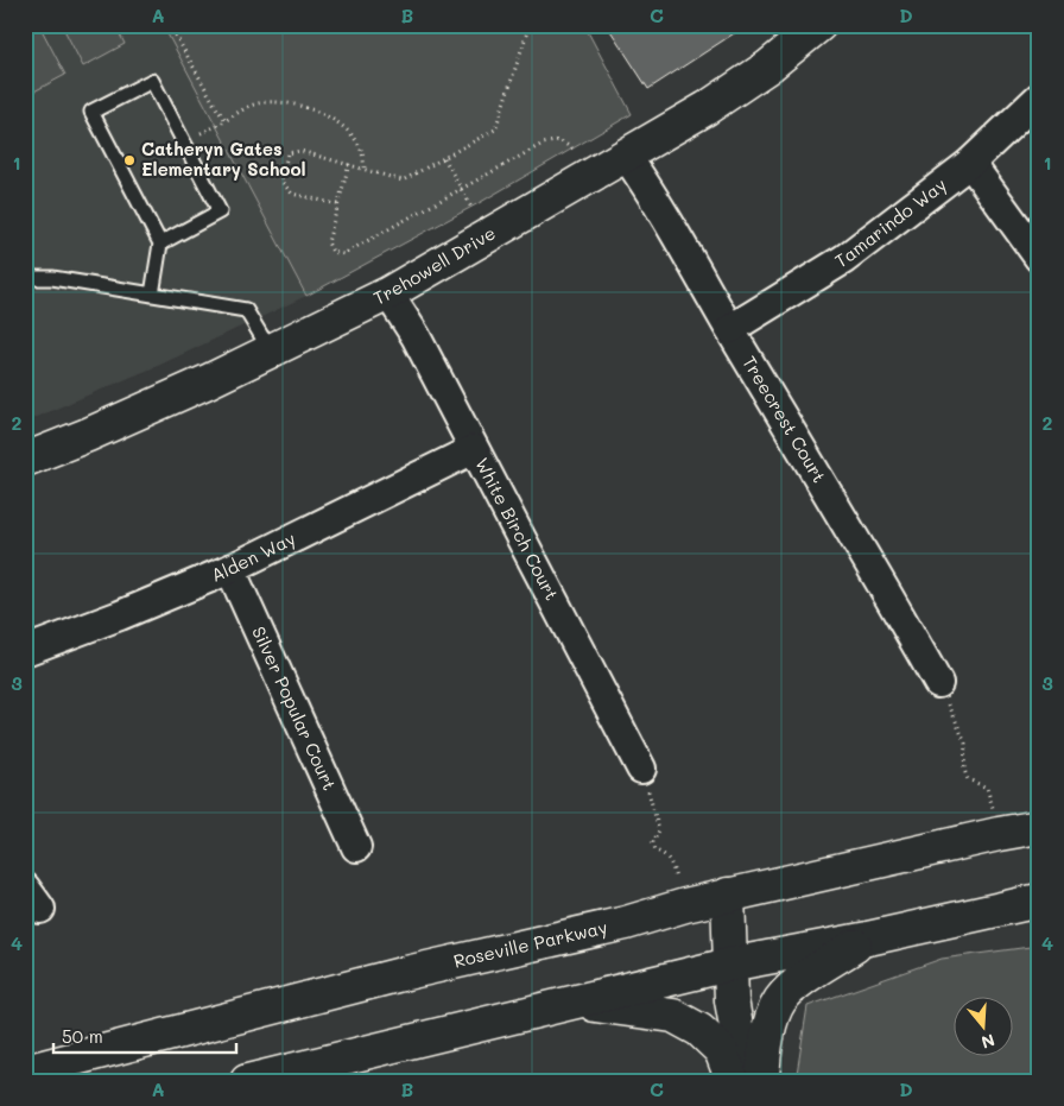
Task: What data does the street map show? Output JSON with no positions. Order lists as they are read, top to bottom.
{
  "streets": {
    "main road": ["Trehowell Drive", "Roseville Parkway"],
    "street": [
      "Tamarindo Way",
      "Treecrest Court",
      "White Birch Court",
      "Alden Way",
      "Silver Popular Court"
    ]
  },
  "crossings": [
    ["Tamarindo Way", "Treecrest Court"],
    ["Trehowell Drive", "Treecrest Court"],
    ["Trehowell Drive", "White Birch Court"],
    ["White Birch Court", "Alden Way"],
    ["Alden Way", "Silver Popular Court"]
  ],
  "places": ["Catheryn Gates Elementary School"],
  "scale_bar": "50 m",
  "north": "bottom",
  "grid": {
    "columns": [
      "A",
      "B",
      "C",
      "D"
    ],
    "rows": [
      "1",
      "2",
      "3",
      "4"
    ]
  }
}
